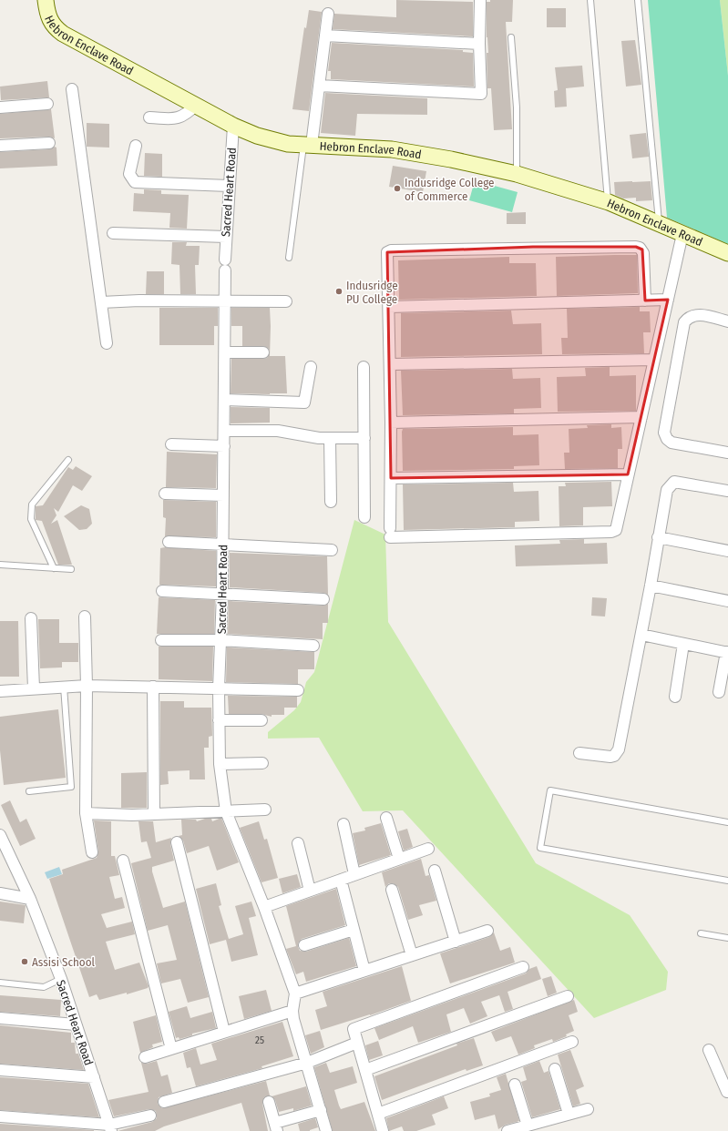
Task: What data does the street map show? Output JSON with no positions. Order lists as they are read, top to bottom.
{
  "streets": {
    "street": ["Hebron Enclave Road", "Sacred Heart Road"]
  },
  "crossings": [
    ["Hebron Enclave Road", "Sacred Heart Road"]
  ],
  "places": ["Indusridge College of Commerce", "Indusridge PU College", "Assisi School"],
  "house_numbers": ["25"]
}
